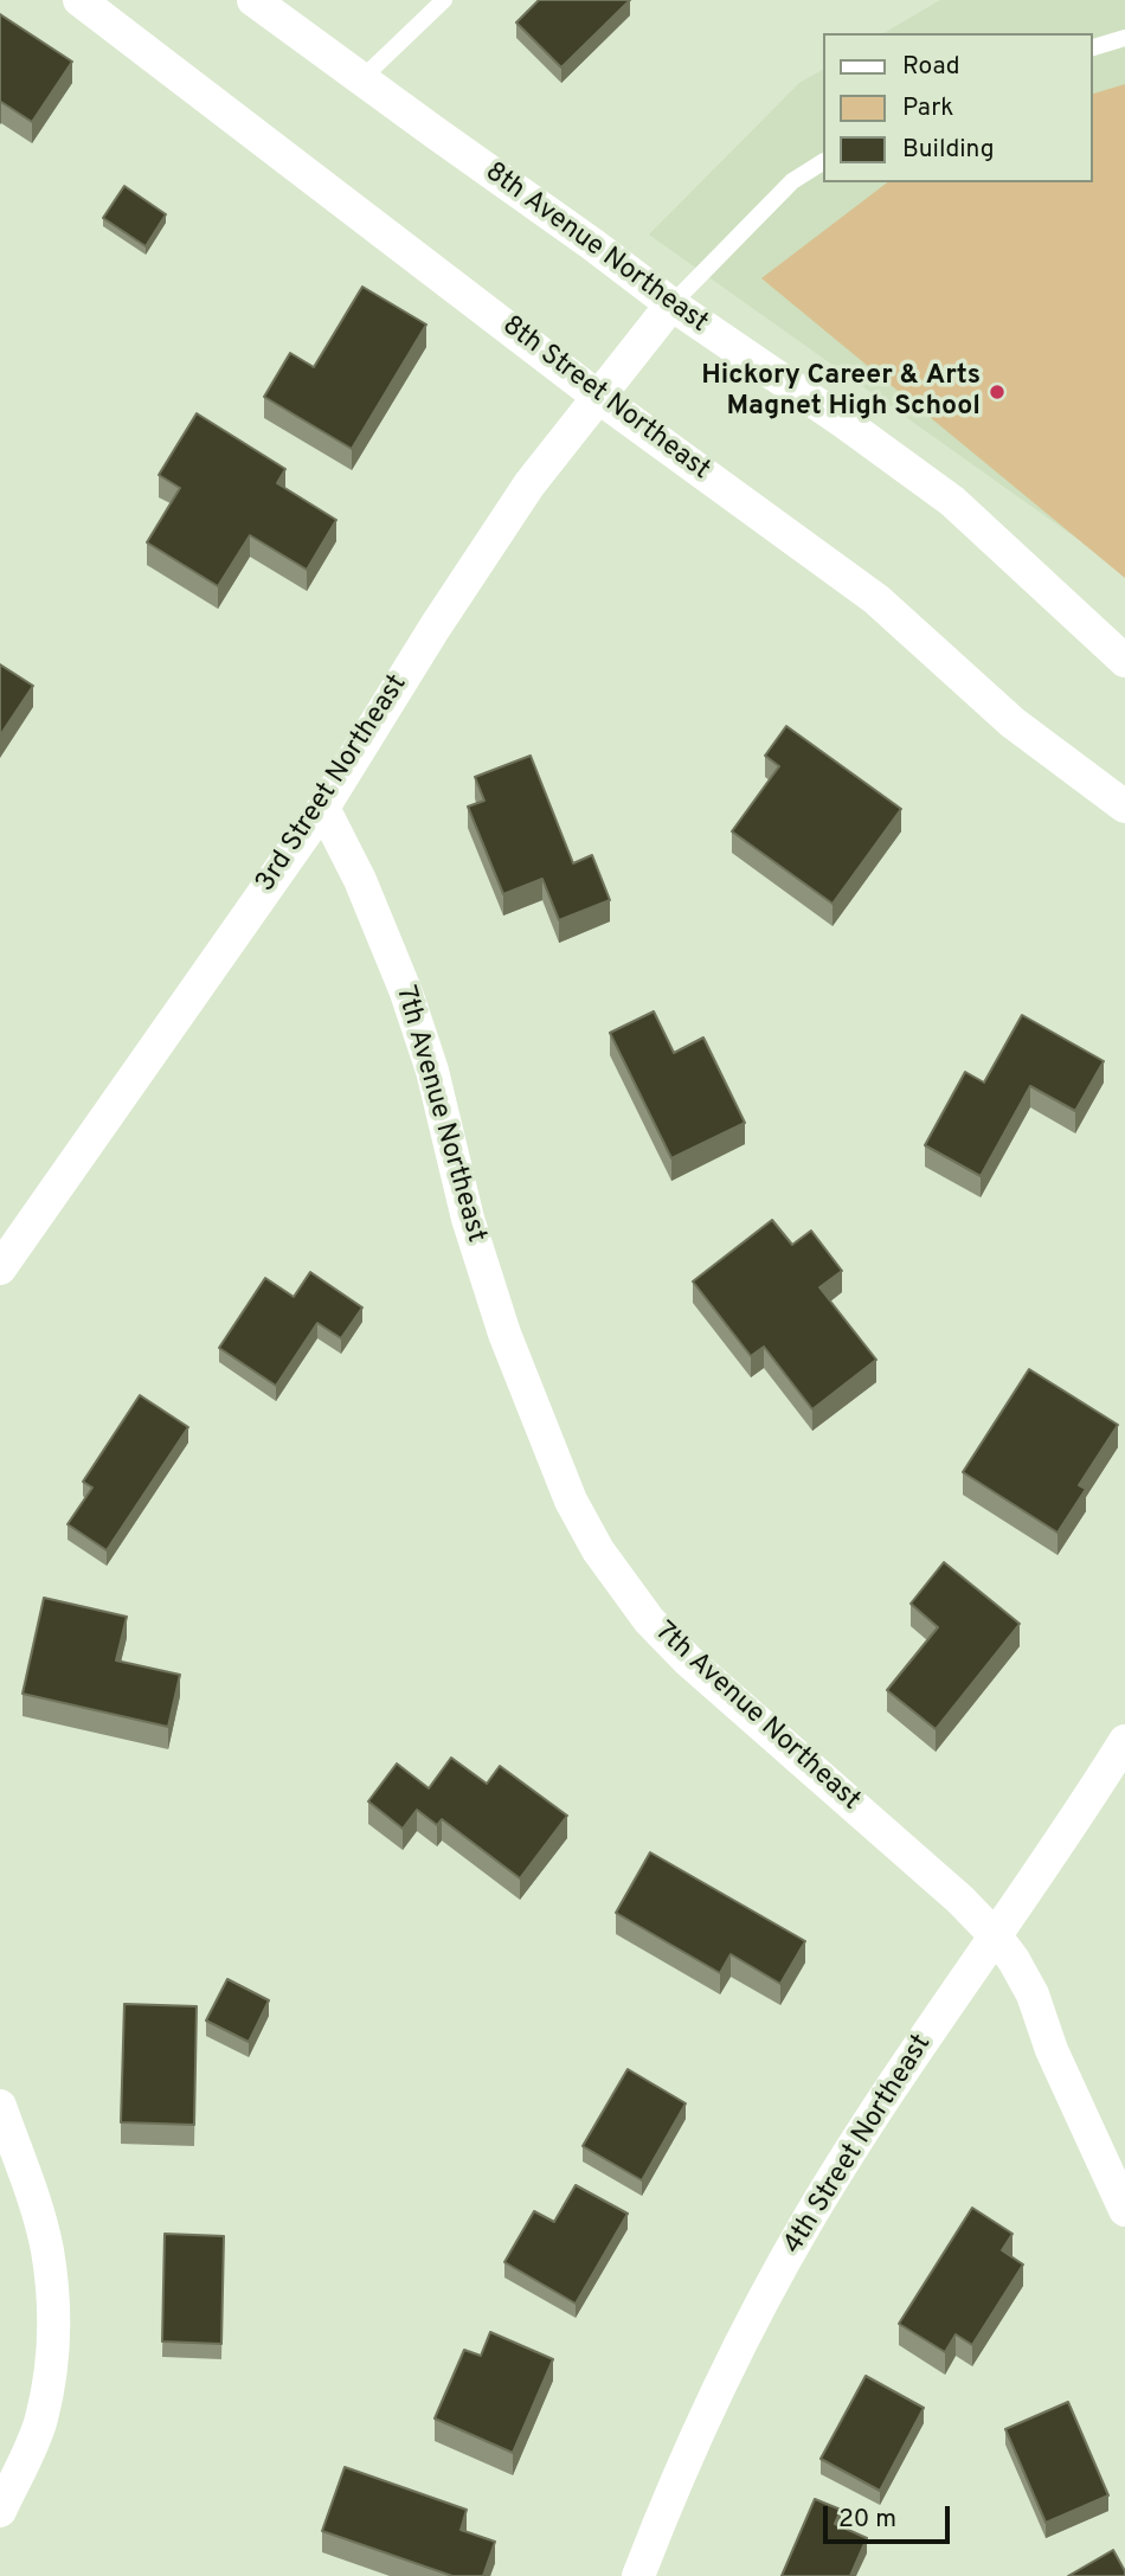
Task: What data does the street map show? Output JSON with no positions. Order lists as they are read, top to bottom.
{
  "streets": {
    "street": [
      "8th Avenue Northeast",
      "8th Street Northeast",
      "3rd Street Northeast",
      "7th Avenue Northeast",
      "4th Street Northeast"
    ]
  },
  "crossings": [
    ["8th Avenue Northeast", "3rd Street Northeast"],
    ["8th Street Northeast", "3rd Street Northeast"],
    ["3rd Street Northeast", "7th Avenue Northeast"],
    ["7th Avenue Northeast", "4th Street Northeast"]
  ],
  "places": ["Hickory Career & Arts Magnet High School"],
  "legend": ["Road", "Park", "Building"],
  "scale_bar": "20 m"
}
